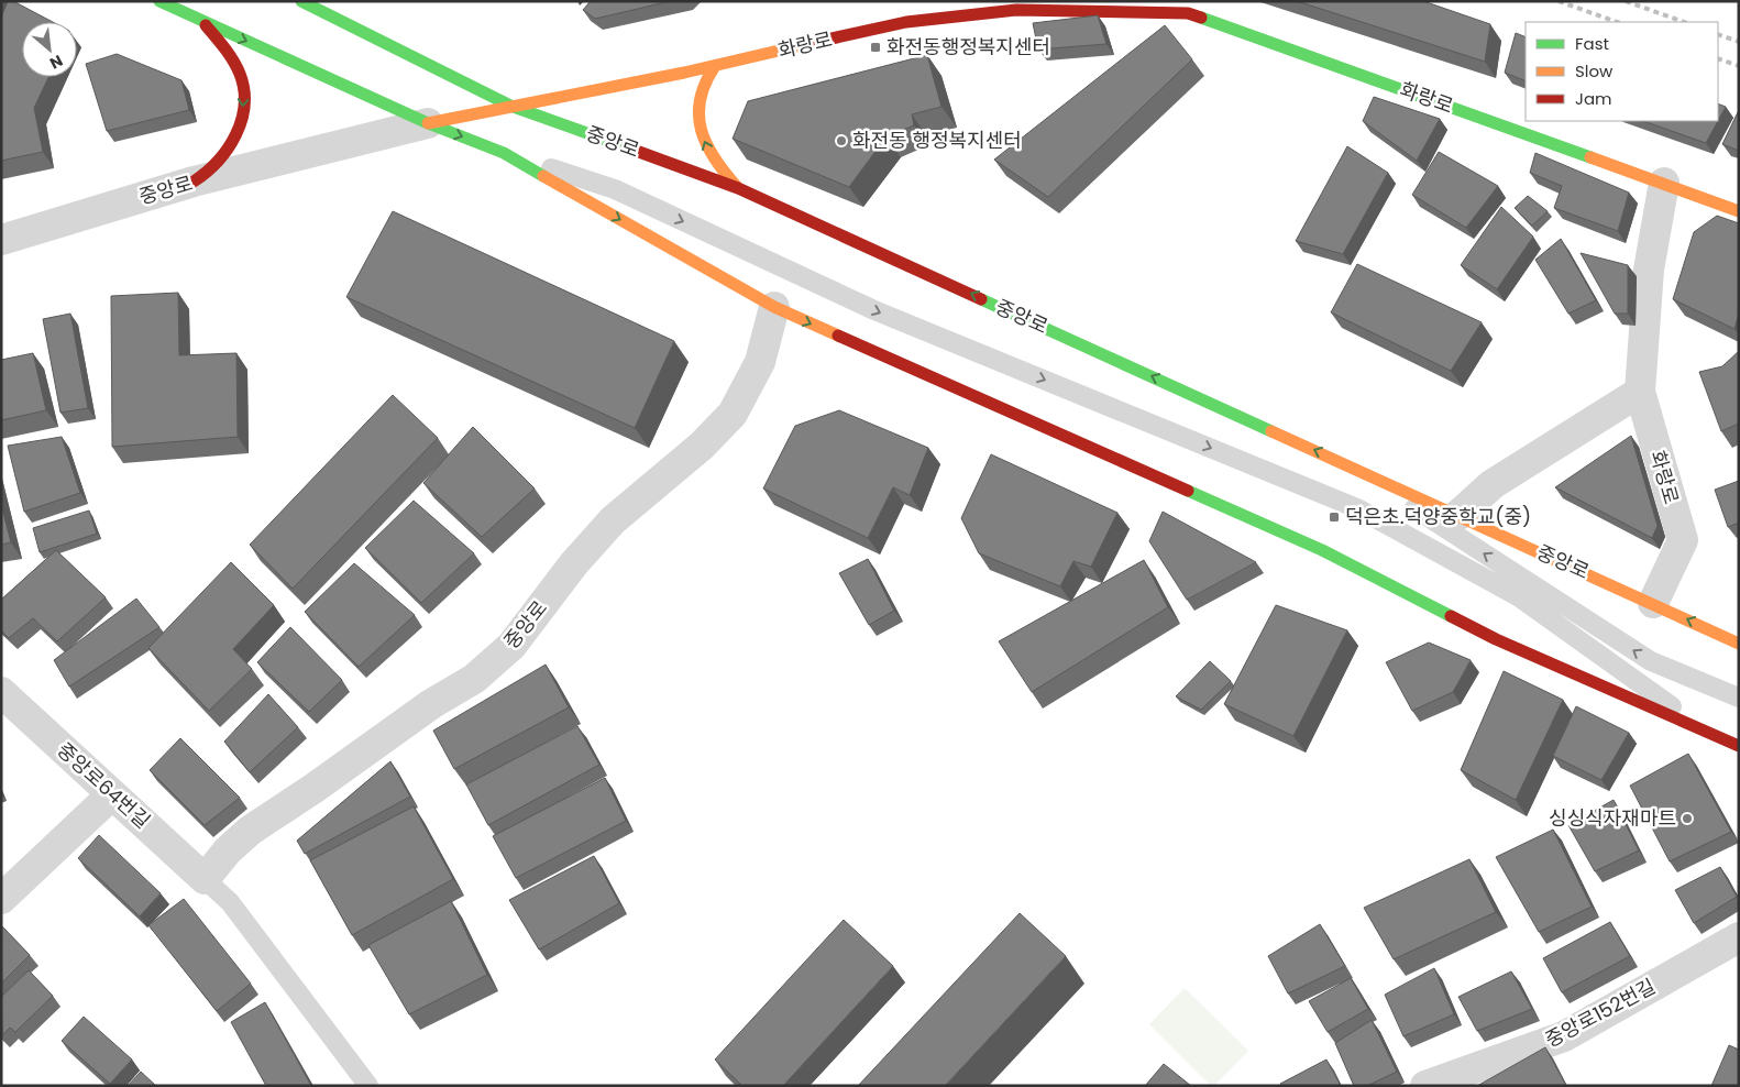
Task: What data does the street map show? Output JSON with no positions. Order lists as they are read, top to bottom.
{
  "streets": {
    "main road": ["화랑로", "중앙로"],
    "street": ["중앙로64번길", "중앙로152번길"]
  },
  "crossings": [
    ["화랑로", "중앙로"],
    ["중앙로", "중앙로64번길"]
  ],
  "places": {
    "transit": ["화전동행정복지센터", "덕은초.덕양중학교(중)"],
    "other": ["화전동 행정복지센터", "싱싱식자재마트"]
  },
  "legend": ["Fast", "Slow", "Jam"],
  "north": "bottom right"
}
